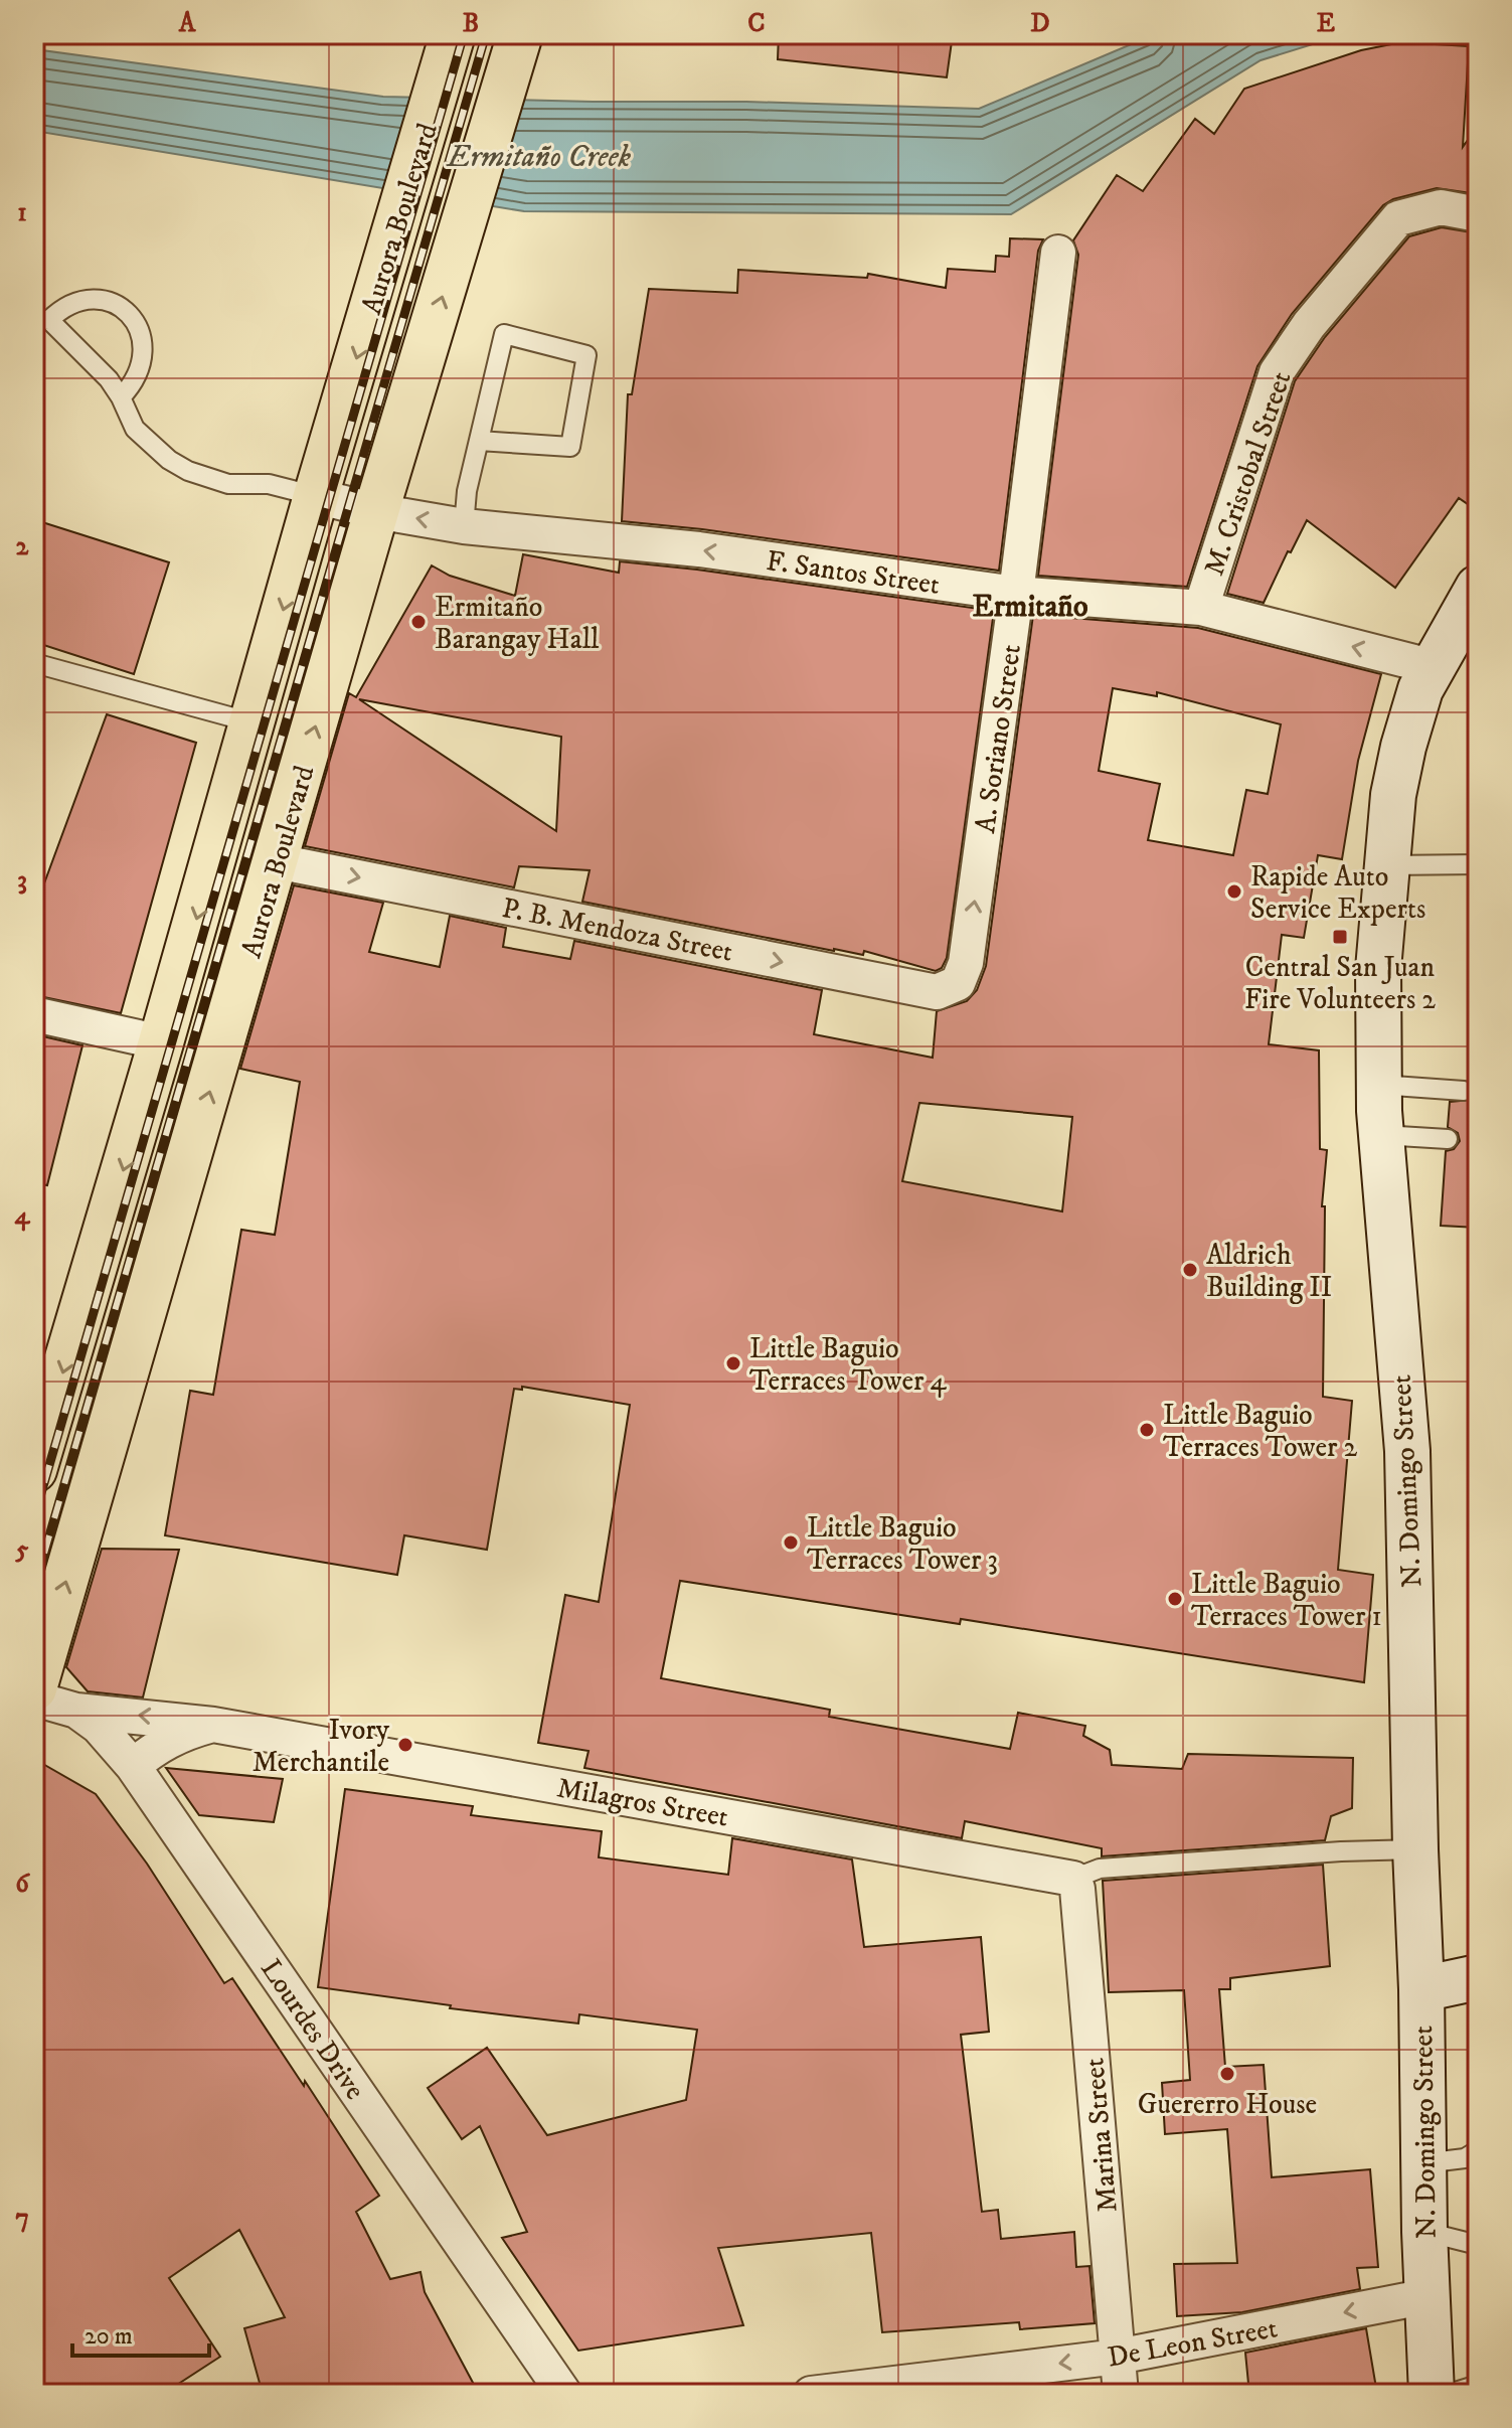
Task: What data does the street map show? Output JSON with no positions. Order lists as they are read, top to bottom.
{
  "streets": {
    "main road": ["Aurora Boulevard", "N. Domingo Street"],
    "street": [
      "M. Cristobal Street",
      "F. Santos Street",
      "A. Soriano Street",
      "P. B. Mendoza Street",
      "Milagros Street",
      "Lourdes Drive",
      "Marina Street",
      "De Leon Street"
    ]
  },
  "crossings": [
    ["Aurora Boulevard", "F. Santos Street"],
    ["Aurora Boulevard", "P. B. Mendoza Street"],
    ["M. Cristobal Street", "F. Santos Street"],
    ["F. Santos Street", "A. Soriano Street"],
    ["F. Santos Street", "N. Domingo Street"],
    ["A. Soriano Street", "P. B. Mendoza Street"],
    ["N. Domingo Street", "De Leon Street"],
    ["Milagros Street", "Lourdes Drive"],
    ["Milagros Street", "Marina Street"],
    ["Marina Street", "De Leon Street"]
  ],
  "one_way": [
    "F. Santos Street",
    "A. Soriano Street",
    "P. B. Mendoza Street",
    "De Leon Street"
  ],
  "districts": ["Ermitaño"],
  "water": ["Ermitaño Creek"],
  "places": {
    "other": [
      "Ermitaño Barangay Hall",
      "Rapide Auto Service Experts",
      "Aldrich Building II",
      "Little Baguio Terraces Tower 4",
      "Little Baguio Terraces Tower 2",
      "Little Baguio Terraces Tower 3",
      "Little Baguio Terraces Tower 1",
      "Ivory Merchantile",
      "Guererro House"
    ],
    "transit": ["Central San Juan Fire Volunteers 2"]
  },
  "scale_bar": "20 m",
  "grid": {
    "columns": [
      "A",
      "B",
      "C",
      "D",
      "E"
    ],
    "rows": [
      "1",
      "2",
      "3",
      "4",
      "5",
      "6",
      "7"
    ]
  }
}
